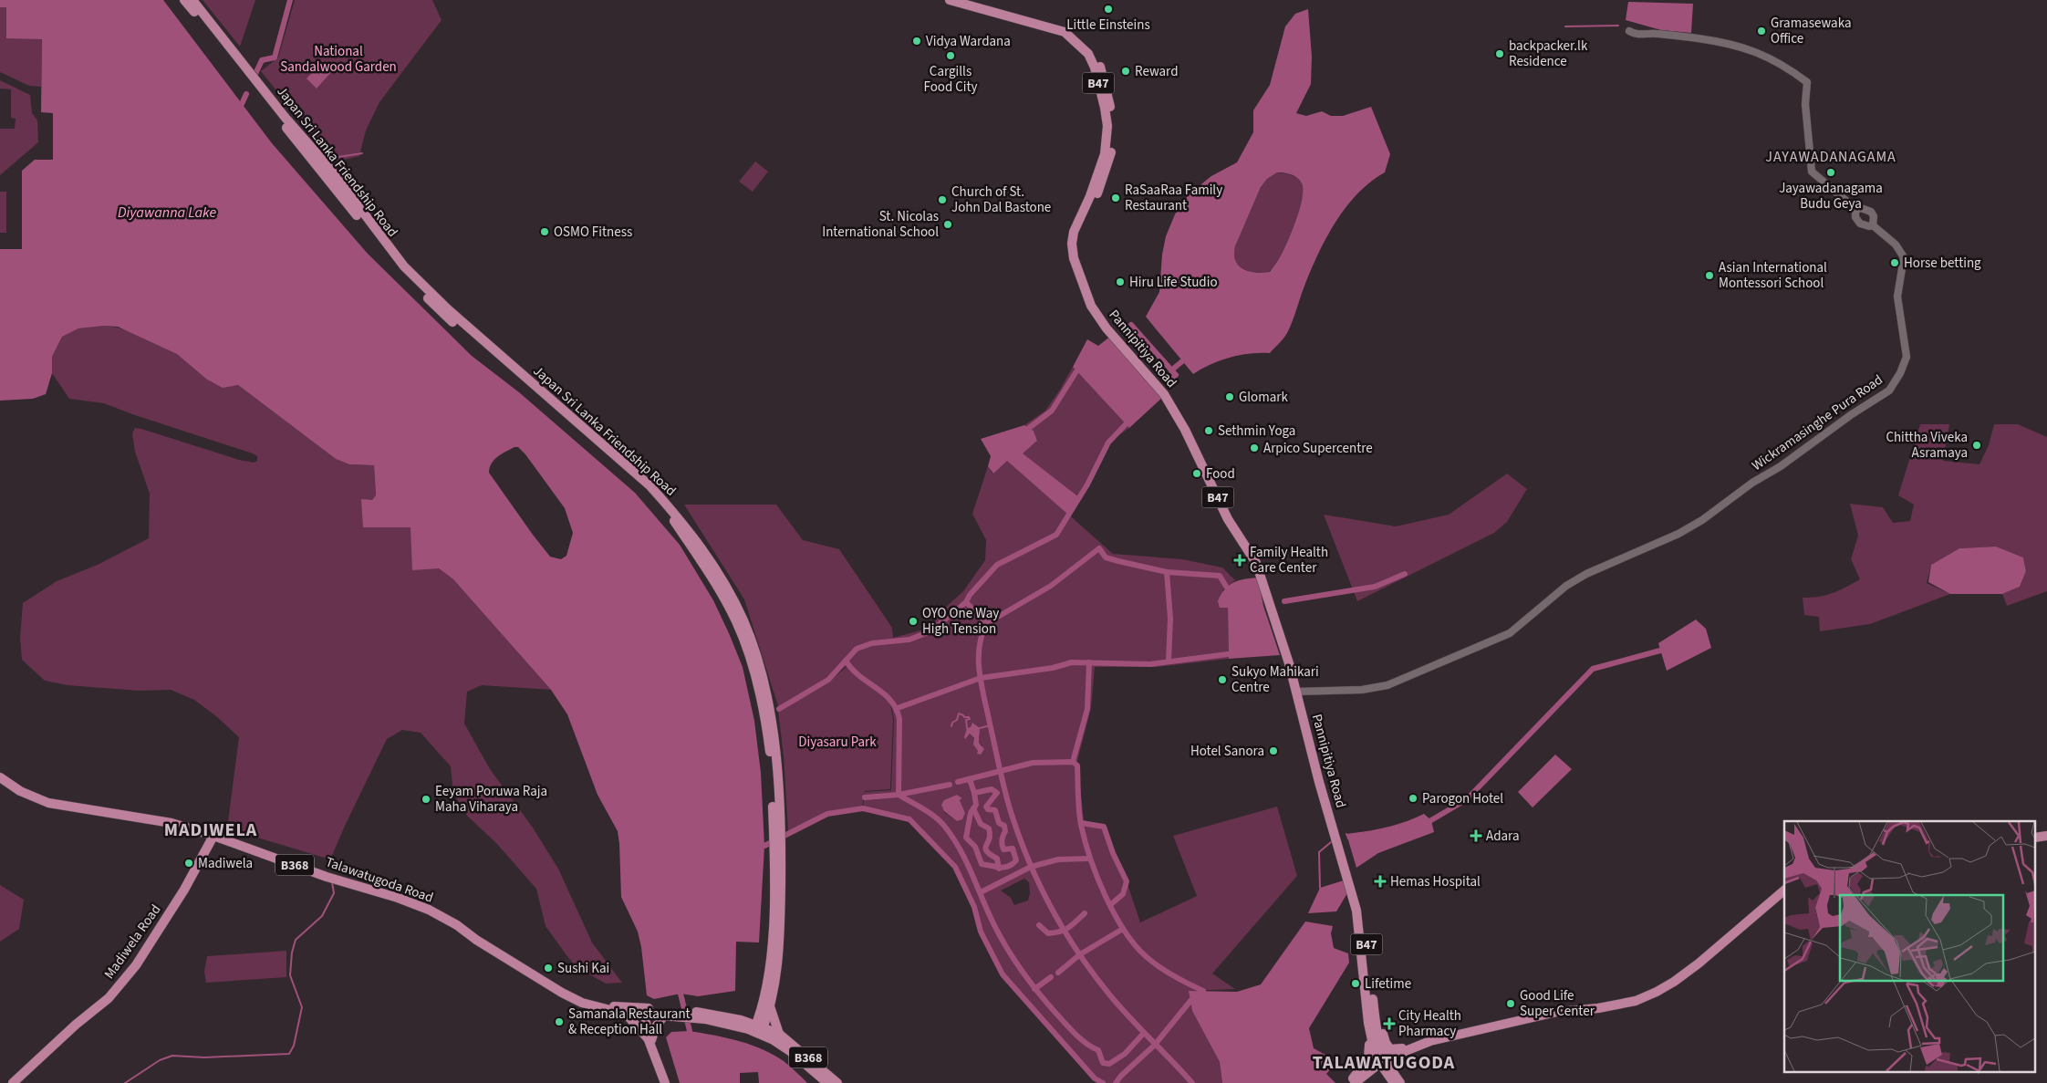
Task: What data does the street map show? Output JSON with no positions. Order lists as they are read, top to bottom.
{
  "streets": {
    "main road": [
      "B47",
      "Japan Sri Lanka Friendship Road",
      "Pannipitiya Road",
      "B368",
      "Talawatugoda Road",
      "Madiwela Road"
    ],
    "street": ["Wickramasinghe Pura Road"]
  },
  "crossings": [
    ["Japan Sri Lanka Friendship Road", "Talawatugoda Road"],
    ["Pannipitiya Road", "Wickramasinghe Pura Road"],
    ["Talawatugoda Road", "Madiwela Road"]
  ],
  "districts": ["JAYAWADANAGAMA", "MADIWELA", "TALAWATUGODA"],
  "water": ["Diyawanna Lake"],
  "parks": ["National Sandalwood Garden", "Diyasaru Park"],
  "places": {
    "other": [
      "Little Einsteins",
      "Gramasewaka Office",
      "Vidya Wardana",
      "backpacker.lk Residence",
      "Cargills Food City",
      "Reward",
      "Jayawadanagama Budu Geya",
      "RaSaaRaa Family Restaurant",
      "Church of St. John Dal Bastone",
      "St. Nicolas International School",
      "OSMO Fitness",
      "Horse betting",
      "Asian International Montessori School",
      "Hiru Life Studio",
      "Glomark",
      "Sethmin Yoga",
      "Chittha Viveka Asramaya",
      "Arpico Supercentre",
      "Food",
      "OYO One Way High Tension",
      "Sukyo Mahikari Centre",
      "Hotel Sanora",
      "Parogon Hotel",
      "Eeyam Poruwa Raja Maha Viharaya",
      "Madiwela",
      "Sushi Kai",
      "Lifetime",
      "Good Life Super Center",
      "Samanala Restaurant & Reception Hall"
    ],
    "health": [
      "Family Health Care Center",
      "Adara",
      "Hemas Hospital",
      "City Health Pharmacy"
    ]
  }
}
